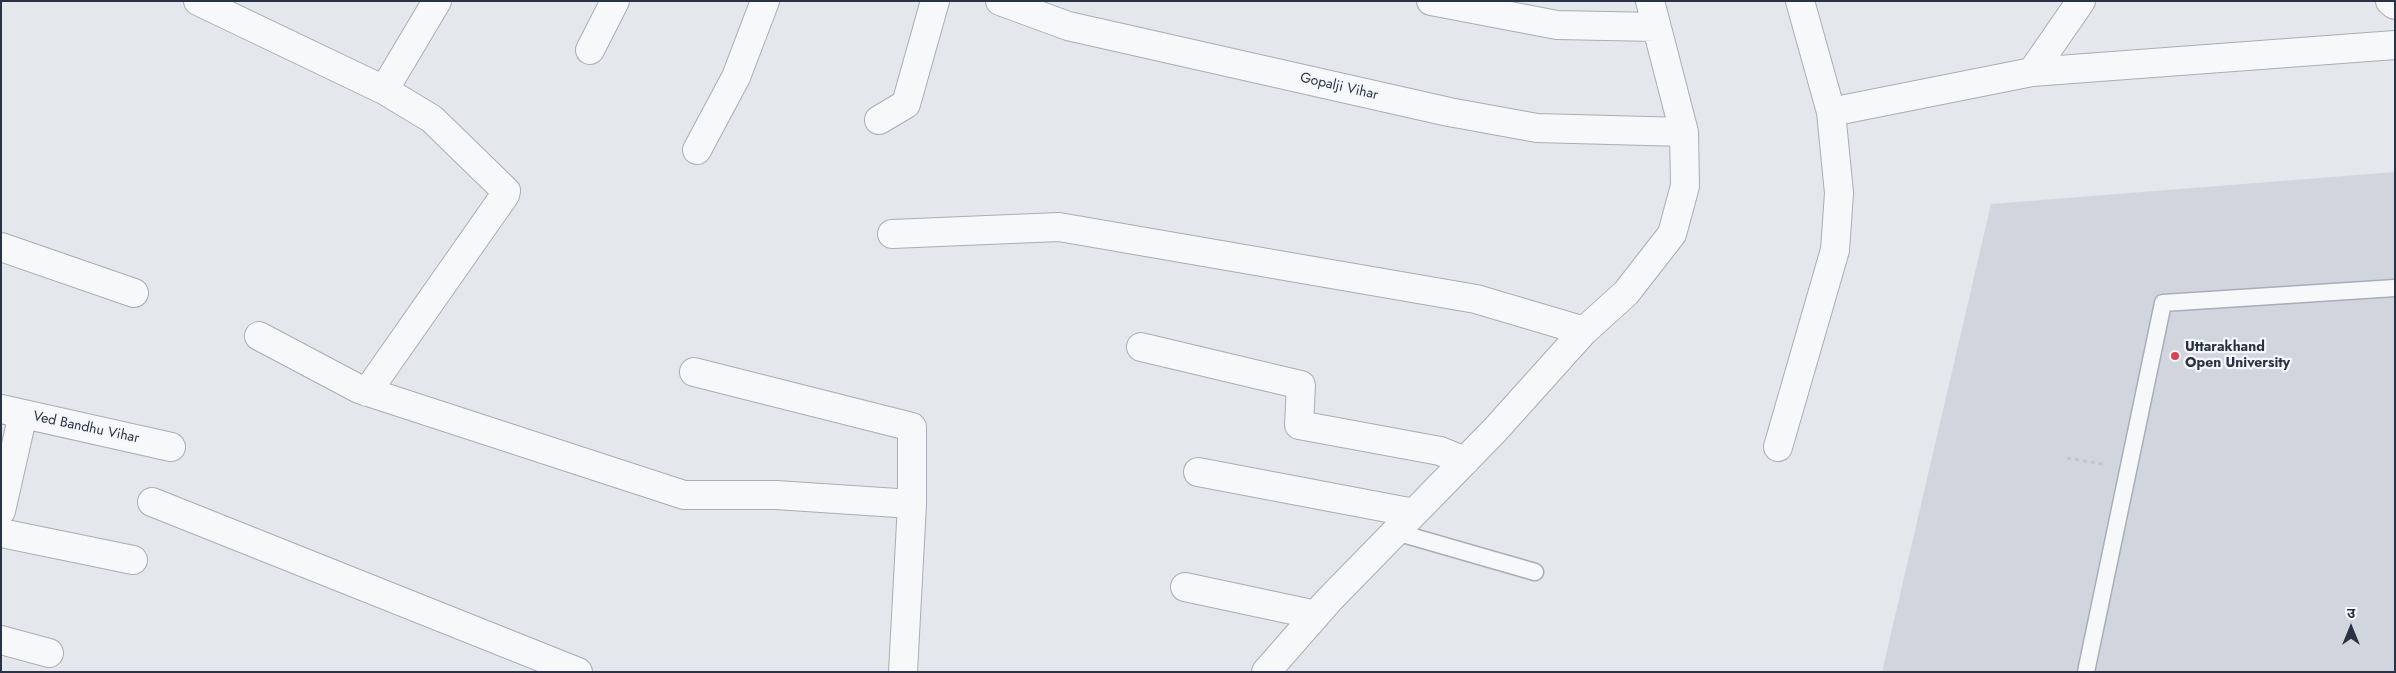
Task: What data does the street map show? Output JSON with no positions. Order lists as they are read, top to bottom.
{
  "streets": {
    "street": ["Gopalji Vihar", "Ved Bandhu Vihar"]
  },
  "places": ["Uttarakhand Open University"],
  "north": "top"
}
